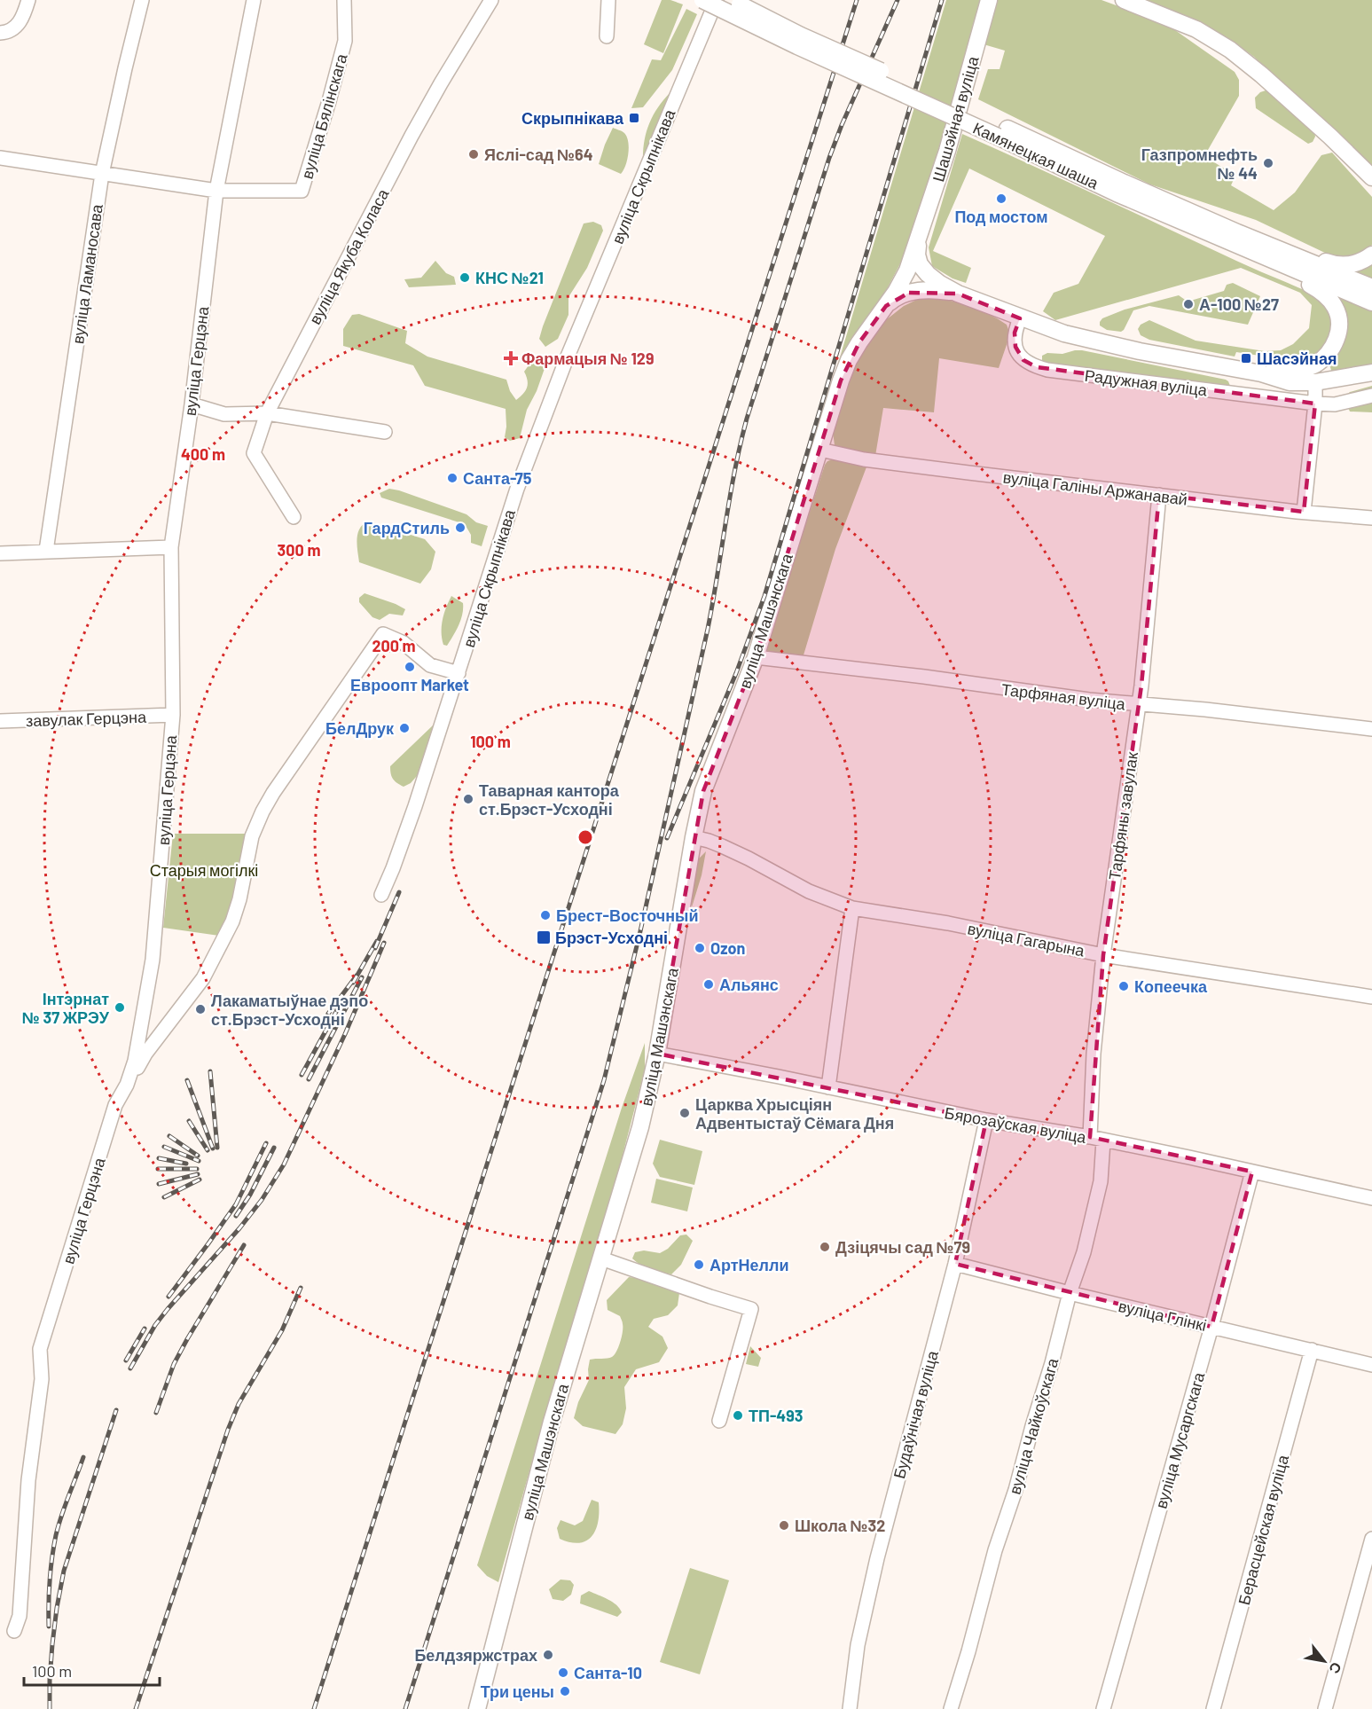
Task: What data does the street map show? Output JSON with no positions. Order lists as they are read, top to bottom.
{
  "streets": {
    "main road": ["Шашэйная вуліца", "Камянецкая шаша", "вуліца Машэнскага"],
    "street": [
      "вуліца Бялінскага",
      "вуліца Скрыпнікава",
      "вуліца Якуба Коласа",
      "вуліца Ламаносава",
      "вуліца Герцэна",
      "Радужная вуліца",
      "вуліца Галіны Аржанавай",
      "Тарфяная вуліца",
      "завулак Герцэна",
      "Тарфяны завулак",
      "вуліца Гагарына",
      "Бярозаўская вуліца",
      "вуліца Глінкі",
      "Будаўнічая вуліца",
      "вуліца Чайкоўскага",
      "вуліца Мусаргскага",
      "Берасцейская вуліца"
    ]
  },
  "crossings": [
    ["вуліца Бялінскага", "вуліца Ламаносава"],
    ["вуліца Бялінскага", "вуліца Герцэна"],
    ["Шашэйная вуліца", "вуліца Машэнскага"],
    ["вуліца Герцэна", "завулак Герцэна"],
    ["вуліца Галіны Аржанавай", "вуліца Машэнскага"],
    ["вуліца Галіны Аржанавай", "Тарфяны завулак"],
    ["вуліца Машэнскага", "Тарфяная вуліца"],
    ["вуліца Машэнскага", "вуліца Гагарына"],
    ["вуліца Машэнскага", "Бярозаўская вуліца"],
    ["Тарфяная вуліца", "Тарфяны завулак"],
    ["Тарфяны завулак", "вуліца Гагарына"],
    ["Тарфяны завулак", "Бярозаўская вуліца"],
    ["Бярозаўская вуліца", "Будаўнічая вуліца"],
    ["Бярозаўская вуліца", "вуліца Чайкоўскага"],
    ["Бярозаўская вуліца", "вуліца Мусаргскага"],
    ["вуліца Глінкі", "Будаўнічая вуліца"],
    ["вуліца Глінкі", "вуліца Чайкоўскага"],
    ["вуліца Глінкі", "вуліца Мусаргскага"],
    ["вуліца Глінкі", "Берасцейская вуліца"]
  ],
  "parks": ["Старыя могілкі"],
  "places": {
    "transit": ["Скрыпнікава", "Шасэйная", "Брэст-Усходні"],
    "other": [
      "Яслі-сад №64",
      "Газпромнефть № 44",
      "Под мостом",
      "КНС №21",
      "А-100 №27",
      "Санта-75",
      "ГардСтиль",
      "Евроопт Market",
      "БелДрук",
      "Таварная кантора ст.Брэст-Усходні",
      "Брест-Восточный",
      "Ozon",
      "Альянс",
      "Копеечка",
      "Інтэрнат № 37 ЖРЭУ",
      "Лакаматыўнае дэпо ст.Брэст-Усходні",
      "Царква Хрысціян Адвентыстаў Сёмага Дня",
      "Дзіцячы сад №79",
      "АртНелли",
      "ТП-493",
      "Школа №32",
      "Белдзяржстрах",
      "Санта-10",
      "Три цены"
    ],
    "health": ["Фармацыя № 129"]
  },
  "scale_bar": "100 m",
  "north": "bottom right",
  "rings": [
    "400 m",
    "300 m",
    "200 m",
    "100 m"
  ]
}
